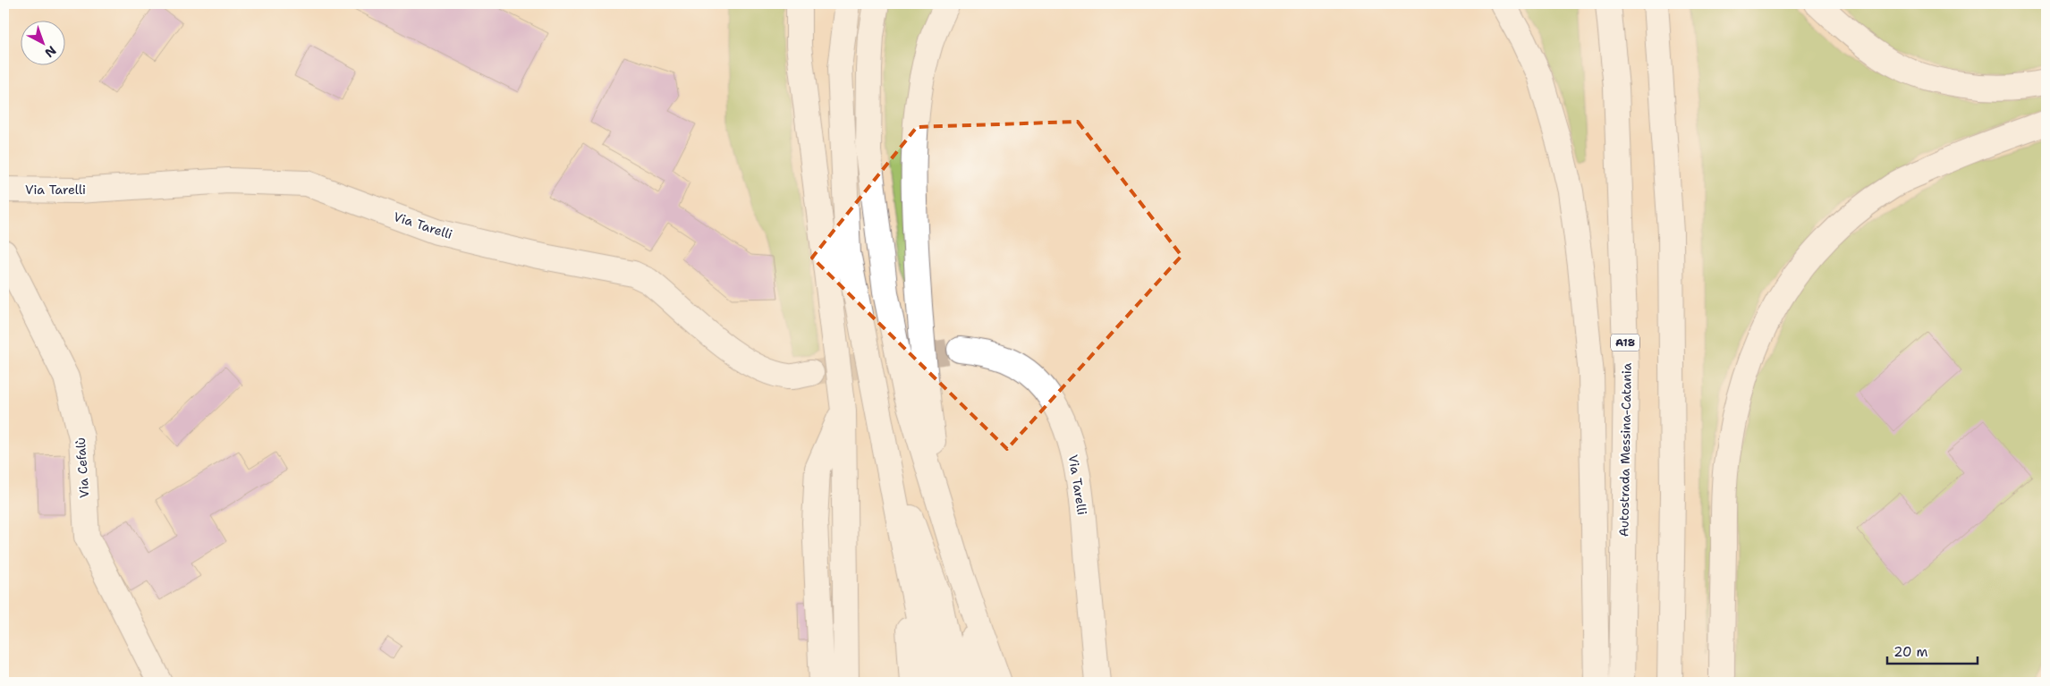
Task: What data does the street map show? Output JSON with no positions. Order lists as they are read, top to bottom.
{
  "streets": {
    "main road": [
      "Via Tarelli",
      "A18",
      "Autostrada Messina-Catania",
      "Via Cefalù"
    ]
  },
  "scale_bar": "20 m",
  "north": "bottom right"
}
